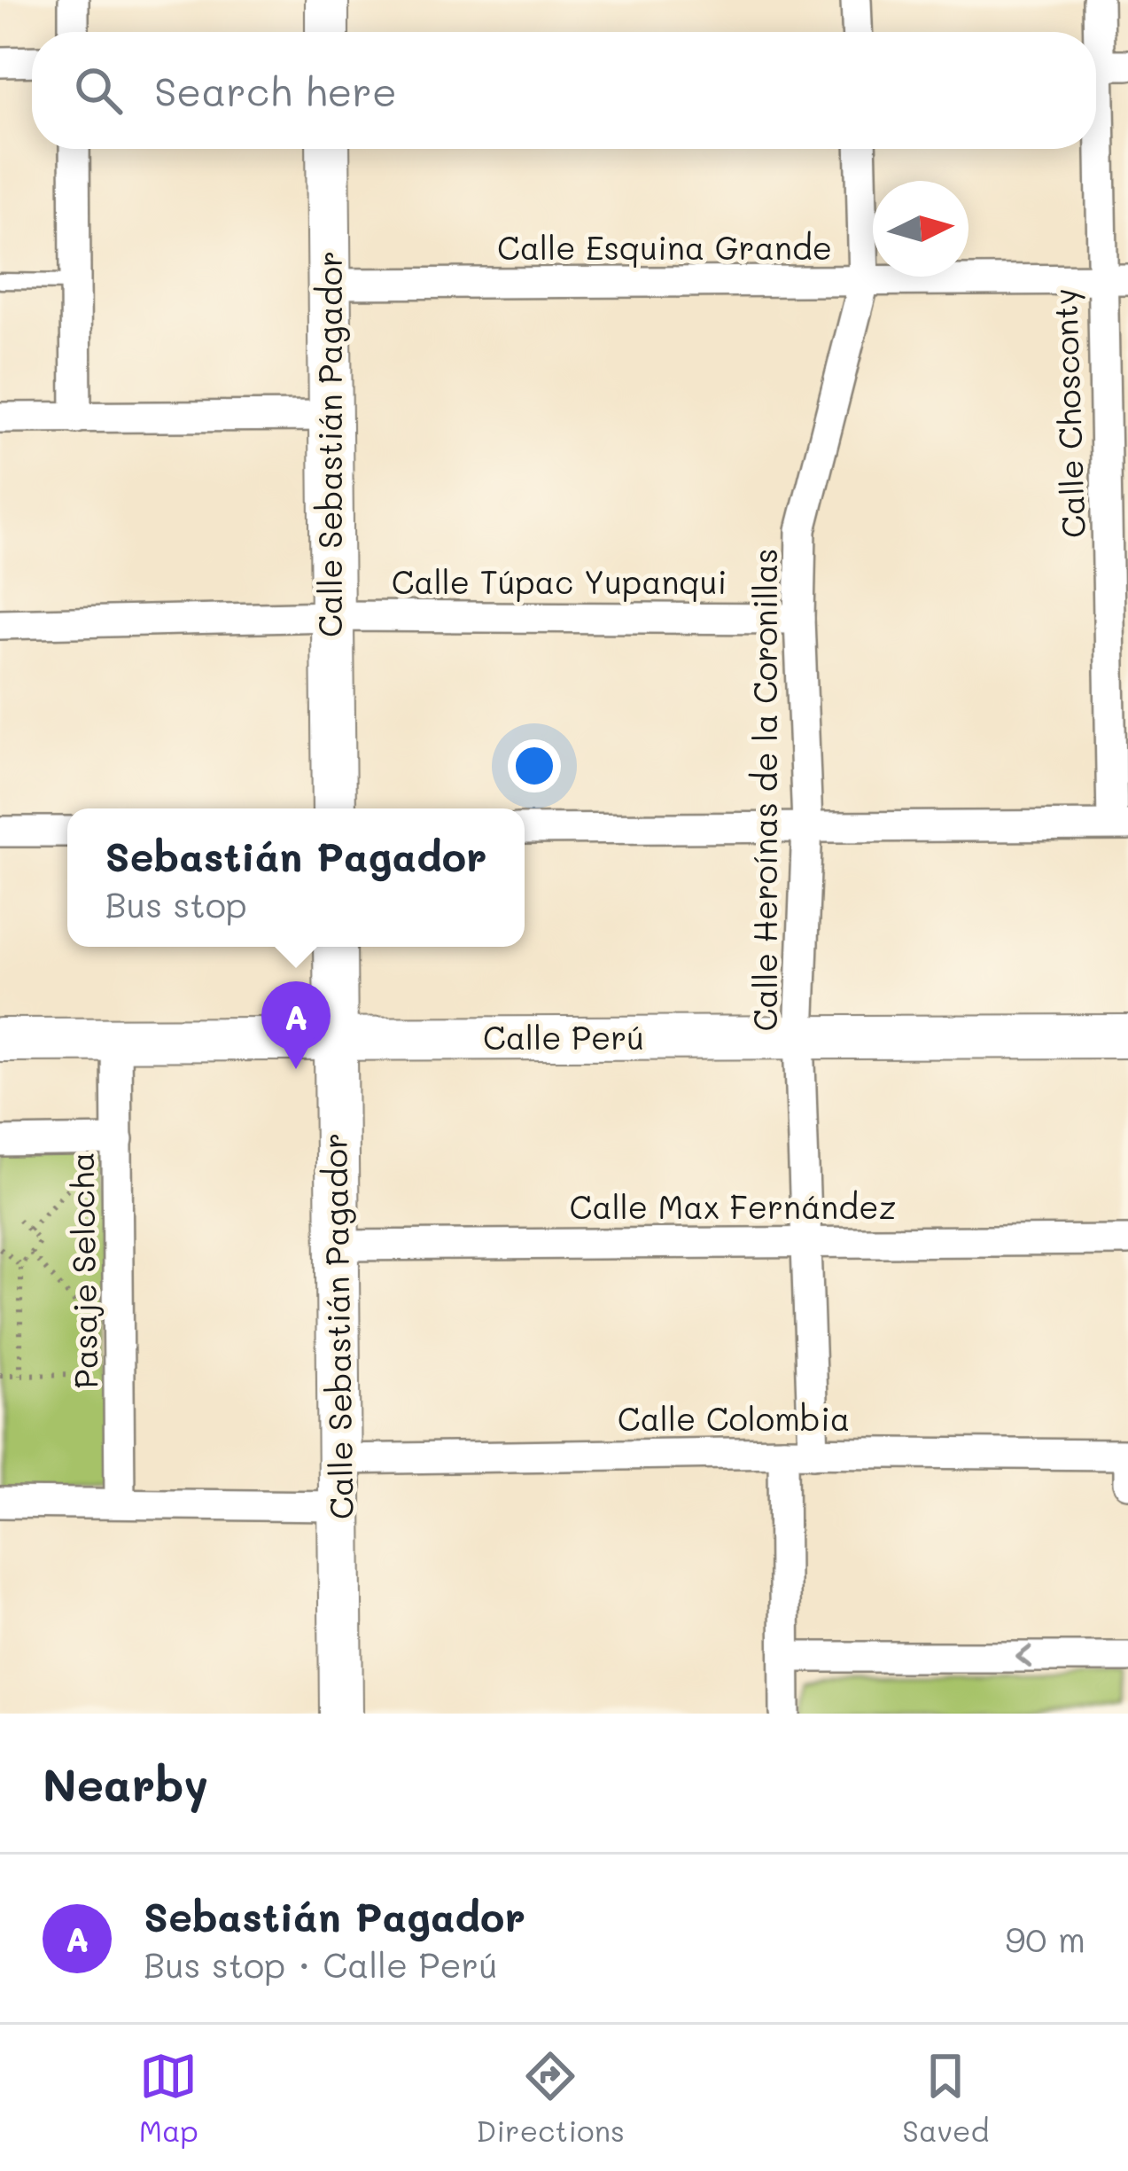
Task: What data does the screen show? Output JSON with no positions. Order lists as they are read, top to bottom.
{
  "streets": {
    "main road": ["Calle Sebastián Pagador", "Calle Perú"],
    "street": [
      "Calle Esquina Grande",
      "Calle Chosconty",
      "Calle Túpac Yupanqui",
      "Calle Heroínas de la Coronillas",
      "Calle Max Fernández",
      "Pasaje Selocha",
      "Calle Colombia"
    ]
  },
  "crossings": [
    ["Calle Esquina Grande", "Calle Chosconty"],
    ["Calle Esquina Grande", "Calle Sebastián Pagador"],
    ["Calle Esquina Grande", "Calle Heroínas de la Coronillas"],
    ["Calle Sebastián Pagador", "Calle Túpac Yupanqui"],
    ["Calle Sebastián Pagador", "Calle Perú"],
    ["Calle Sebastián Pagador", "Calle Max Fernández"],
    ["Calle Sebastián Pagador", "Calle Colombia"],
    ["Calle Túpac Yupanqui", "Calle Heroínas de la Coronillas"],
    ["Calle Heroínas de la Coronillas", "Calle Perú"],
    ["Calle Heroínas de la Coronillas", "Calle Max Fernández"],
    ["Calle Heroínas de la Coronillas", "Calle Colombia"],
    ["Calle Perú", "Pasaje Selocha"]
  ],
  "north": "right",
  "page": {
    "search": "Search here",
    "popup": ["Sebastián Pagador", "Bus stop"],
    "pins": "A",
    "heading": "Nearby",
    "list": [
      {
        "mark": "A",
        "name": "Sebastián Pagador",
        "note": "Bus stop · Calle Perú",
        "value": "90 m"
      }
    ],
    "nav": ["Map", "Directions", "Saved"]
  }
}
